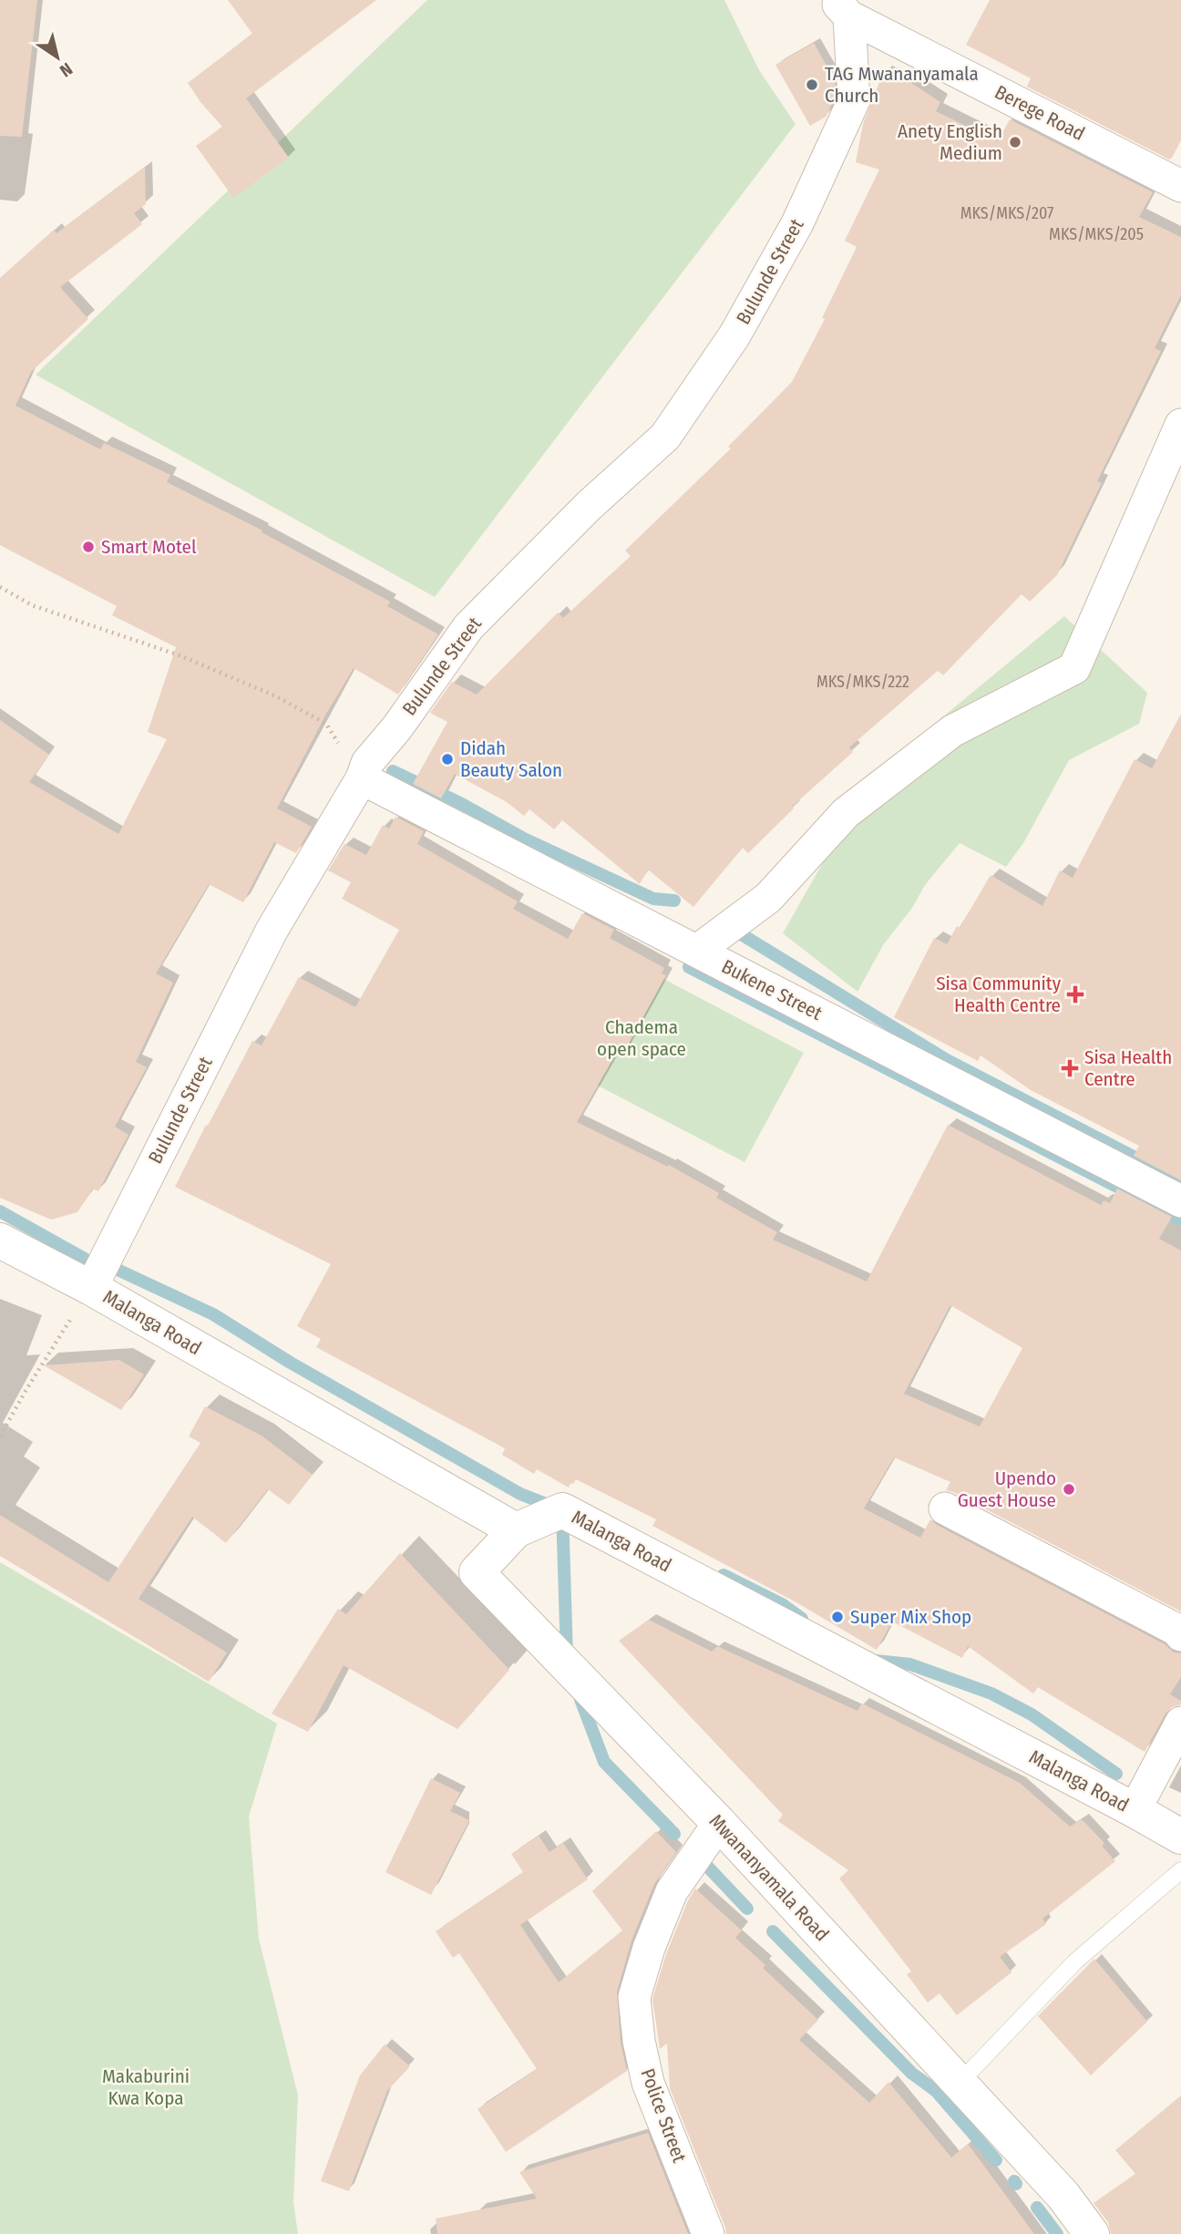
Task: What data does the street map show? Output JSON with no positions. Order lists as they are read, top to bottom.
{
  "streets": {
    "street": [
      "Berege Road",
      "Bulunde Street",
      "Bukene Street",
      "Malanga Road",
      "Mwananyamala Road",
      "Police Street"
    ]
  },
  "crossings": [
    ["Berege Road", "Bulunde Street"],
    ["Bulunde Street", "Bukene Street"],
    ["Bulunde Street", "Malanga Road"],
    ["Malanga Road", "Mwananyamala Road"],
    ["Mwananyamala Road", "Police Street"]
  ],
  "parks": ["Chadema open space", "Makaburini Kwa Kopa"],
  "places": {
    "other": [
      "TAG Mwananyamala Church",
      "Anety English Medium",
      "Smart Motel",
      "Didah Beauty Salon",
      "Upendo Guest House",
      "Super Mix Shop"
    ],
    "health": ["Sisa Community Health Centre", "Sisa Health Centre"]
  },
  "house_numbers": ["MKS/MKS/207", "MKS/MKS/205", "MKS/MKS/222"],
  "north": "bottom right"
}
